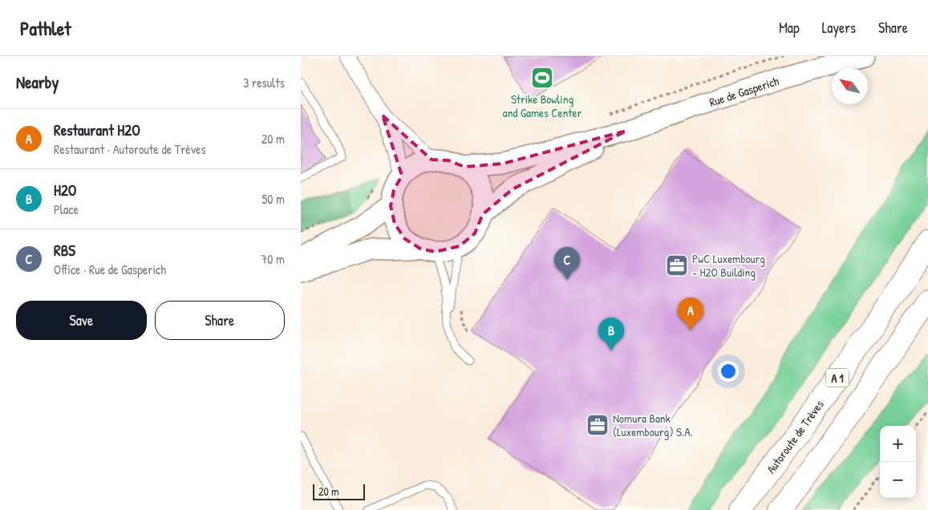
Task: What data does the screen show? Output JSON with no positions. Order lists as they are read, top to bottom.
{
  "streets": {
    "highway": ["A 1", "Autoroute de Trèves"],
    "main road": ["Rue de Gasperich"]
  },
  "places": {
    "sports": ["Strike Bowling and Games Center"],
    "office": ["PwC Luxembourg - H2O Building", "Nomura Bank (Luxembourg) S.A."]
  },
  "scale_bar": "20 m",
  "north": "top left",
  "page": {
    "header": "Pathlet",
    "nav": ["Map", "Layers", "Share"],
    "heading": ["Nearby", "3 results"],
    "list": [
      {
        "mark": "A",
        "name": "Restaurant H2O",
        "note": "Restaurant · Autoroute de Trèves",
        "value": "20 m"
      },
      {
        "mark": "B",
        "name": "H2O",
        "note": "Place",
        "value": "50 m"
      },
      {
        "mark": "C",
        "name": "RBS",
        "note": "Office · Rue de Gasperich",
        "value": "70 m"
      }
    ],
    "pins": ["C", "A", "B"],
    "buttons": ["Save", "Share"],
    "map_buttons": ["+", "−"],
    "scale": "20 m"
  }
}
